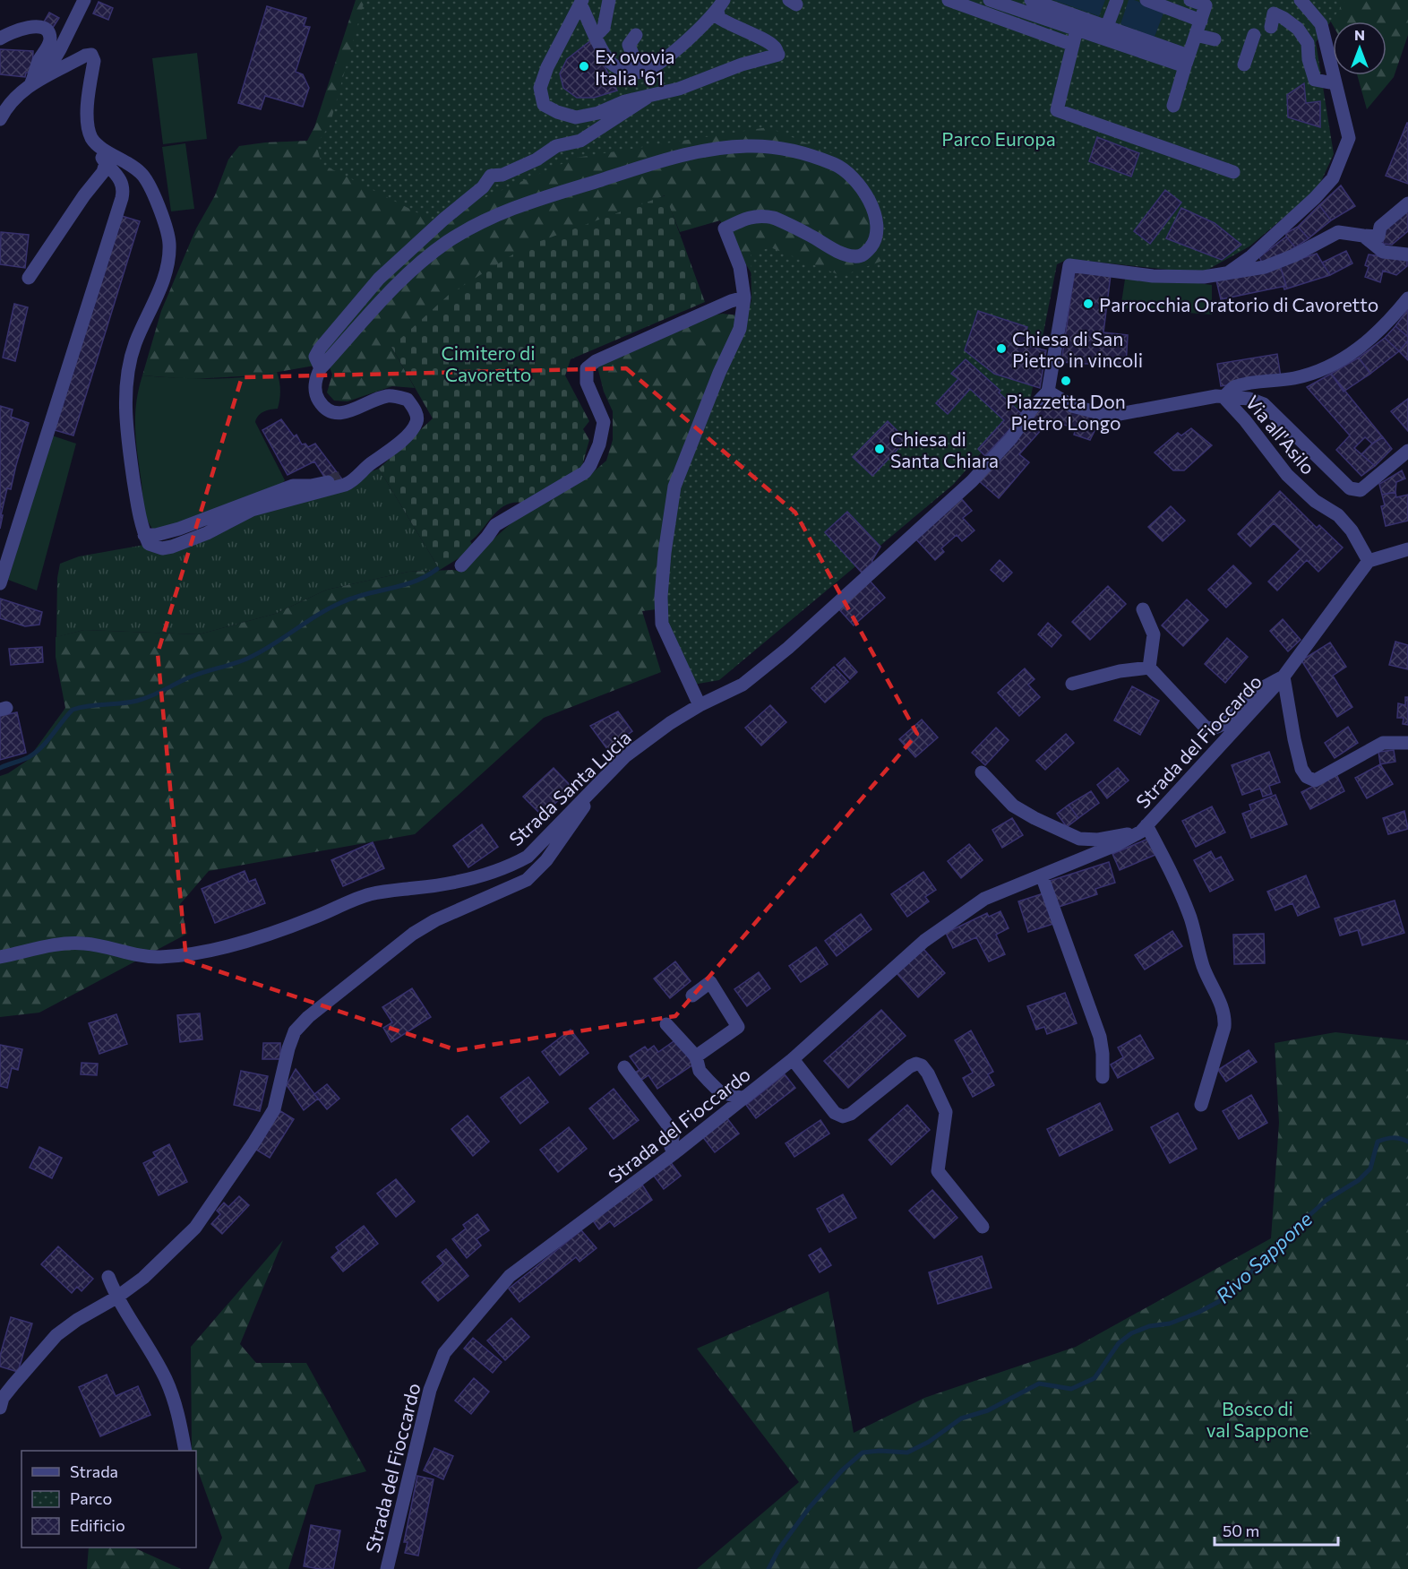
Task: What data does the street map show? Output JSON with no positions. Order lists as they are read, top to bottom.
{
  "streets": {
    "street": ["Via all'Asilo", "Strada del Fioccardo", "Strada Santa Lucia"]
  },
  "crossings": [
    ["Via all'Asilo", "Strada del Fioccardo"]
  ],
  "water": ["Rivo Sappone"],
  "parks": ["Parco Europa", "Cimitero di Cavoretto", "Bosco di val Sappone"],
  "places": [
    "Ex ovovia Italia '61",
    "Parrocchia Oratorio di Cavoretto",
    "Chiesa di San Pietro in vincoli",
    "Piazzetta Don Pietro Longo",
    "Chiesa di Santa Chiara"
  ],
  "legend": ["Strada", "Parco", "Edificio"],
  "scale_bar": "50 m",
  "north": "top"
}
